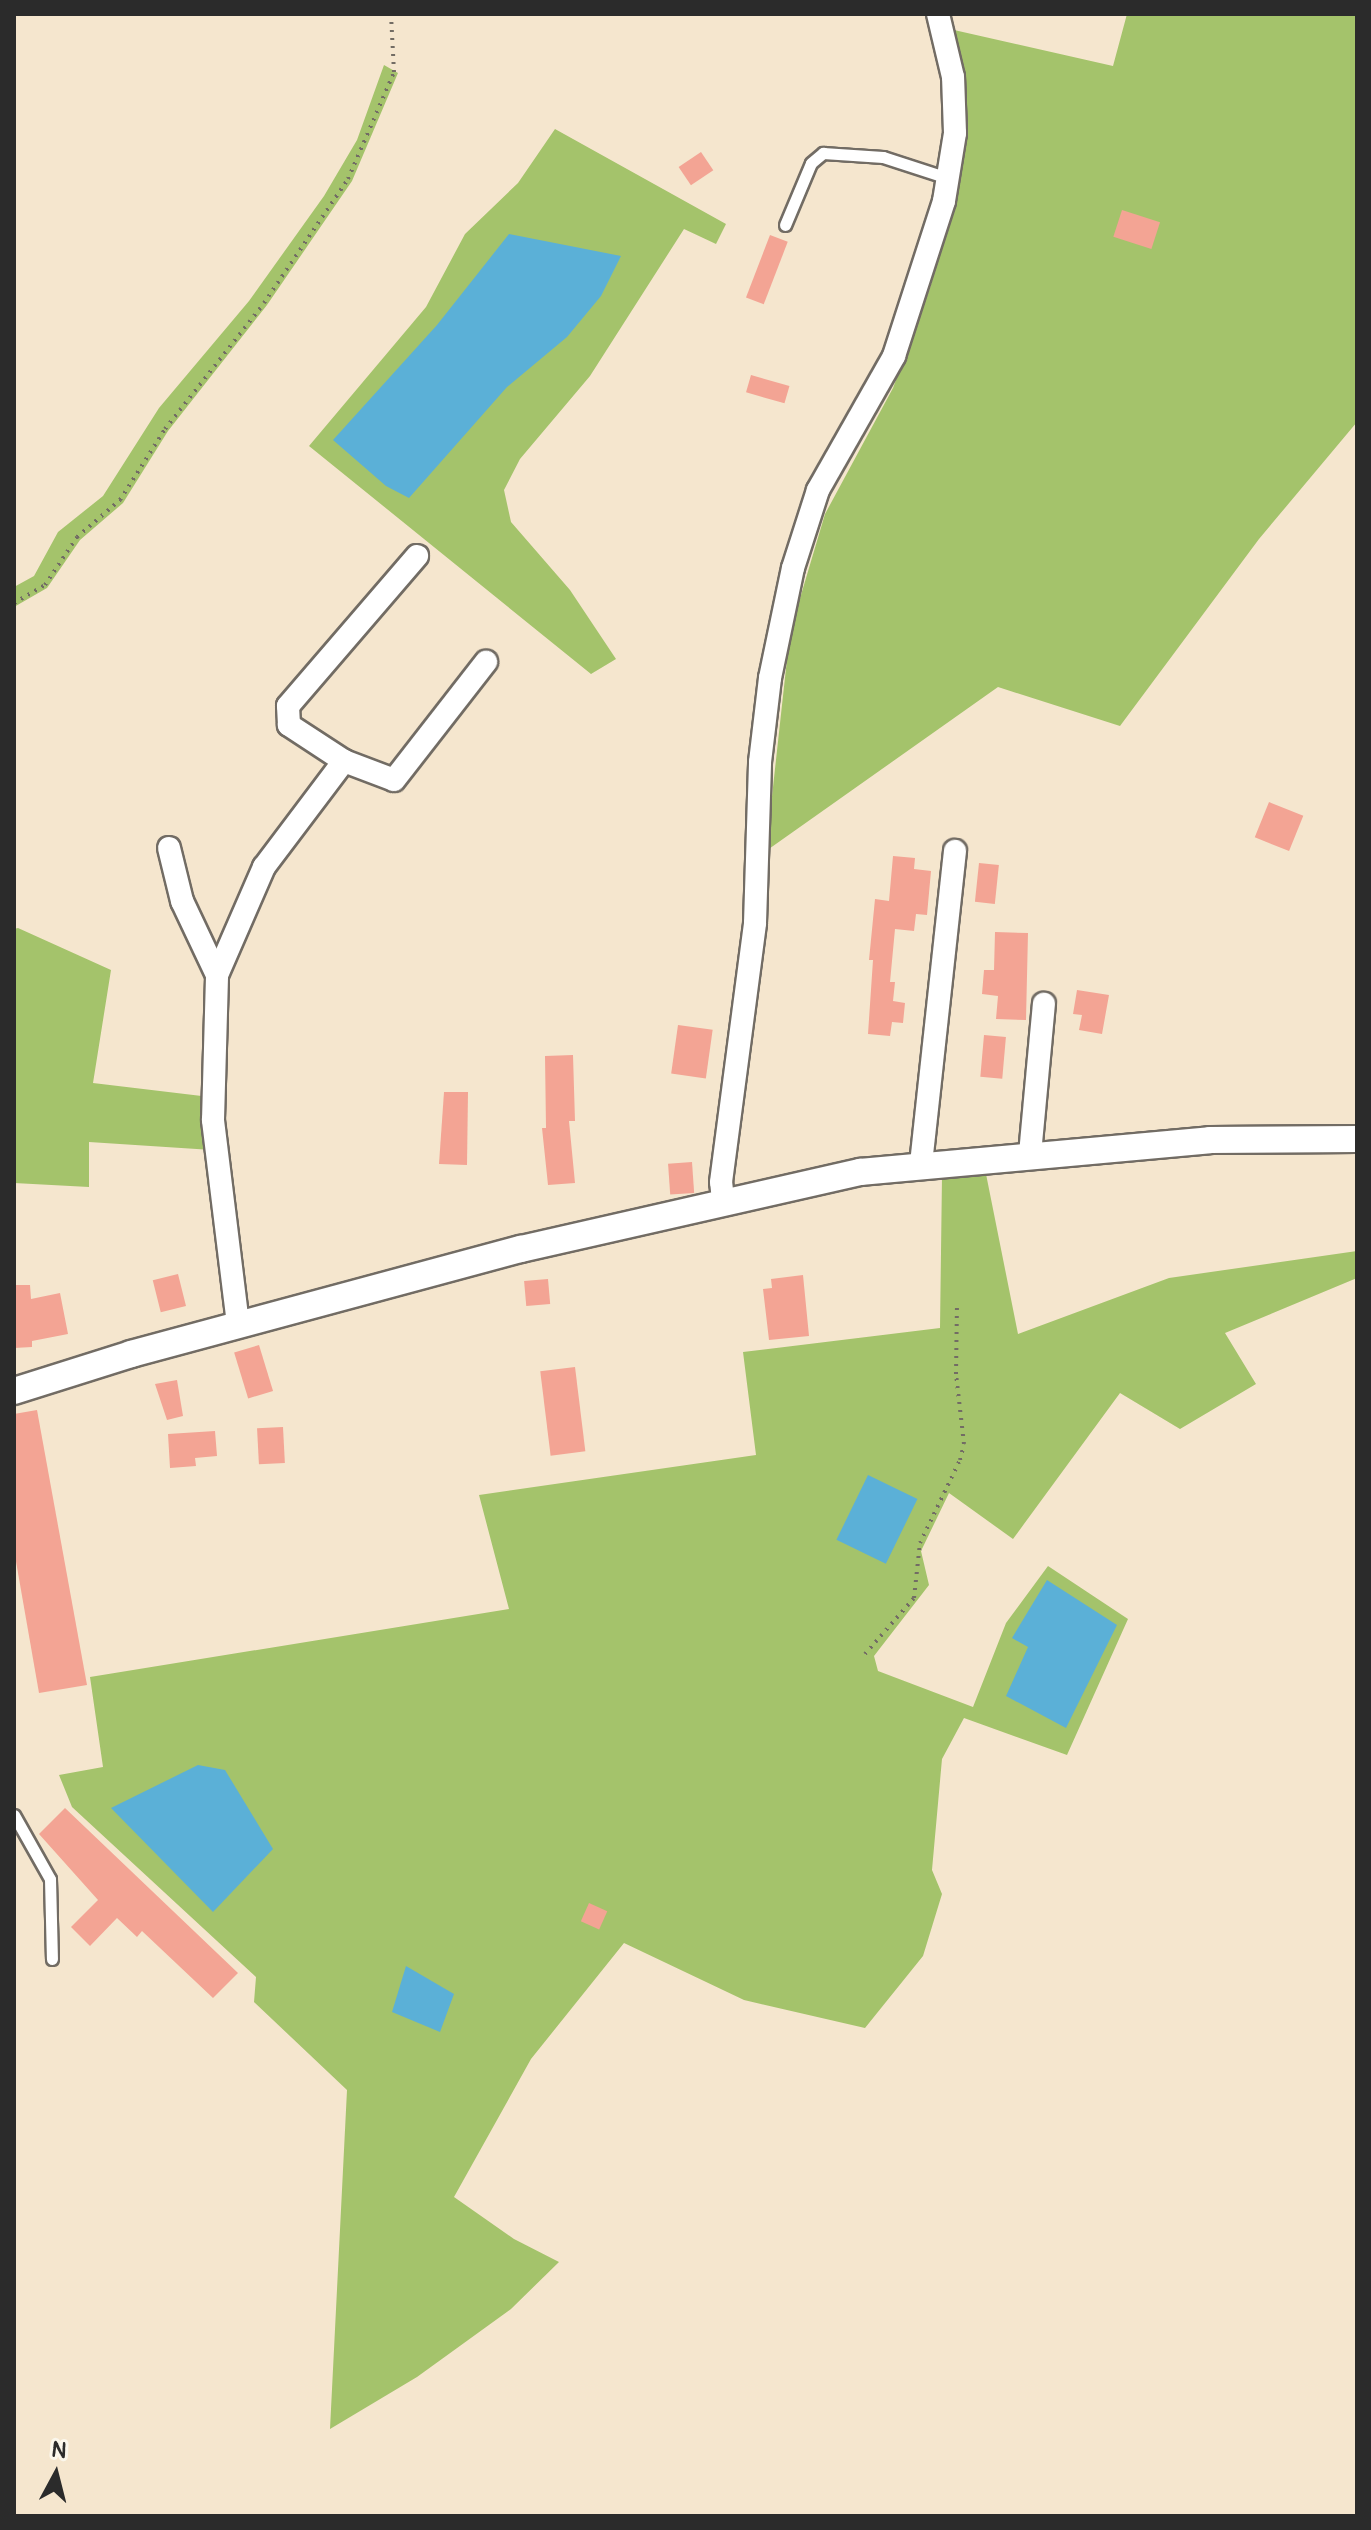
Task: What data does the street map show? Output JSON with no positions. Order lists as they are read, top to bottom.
{
  "north": "top"
}
